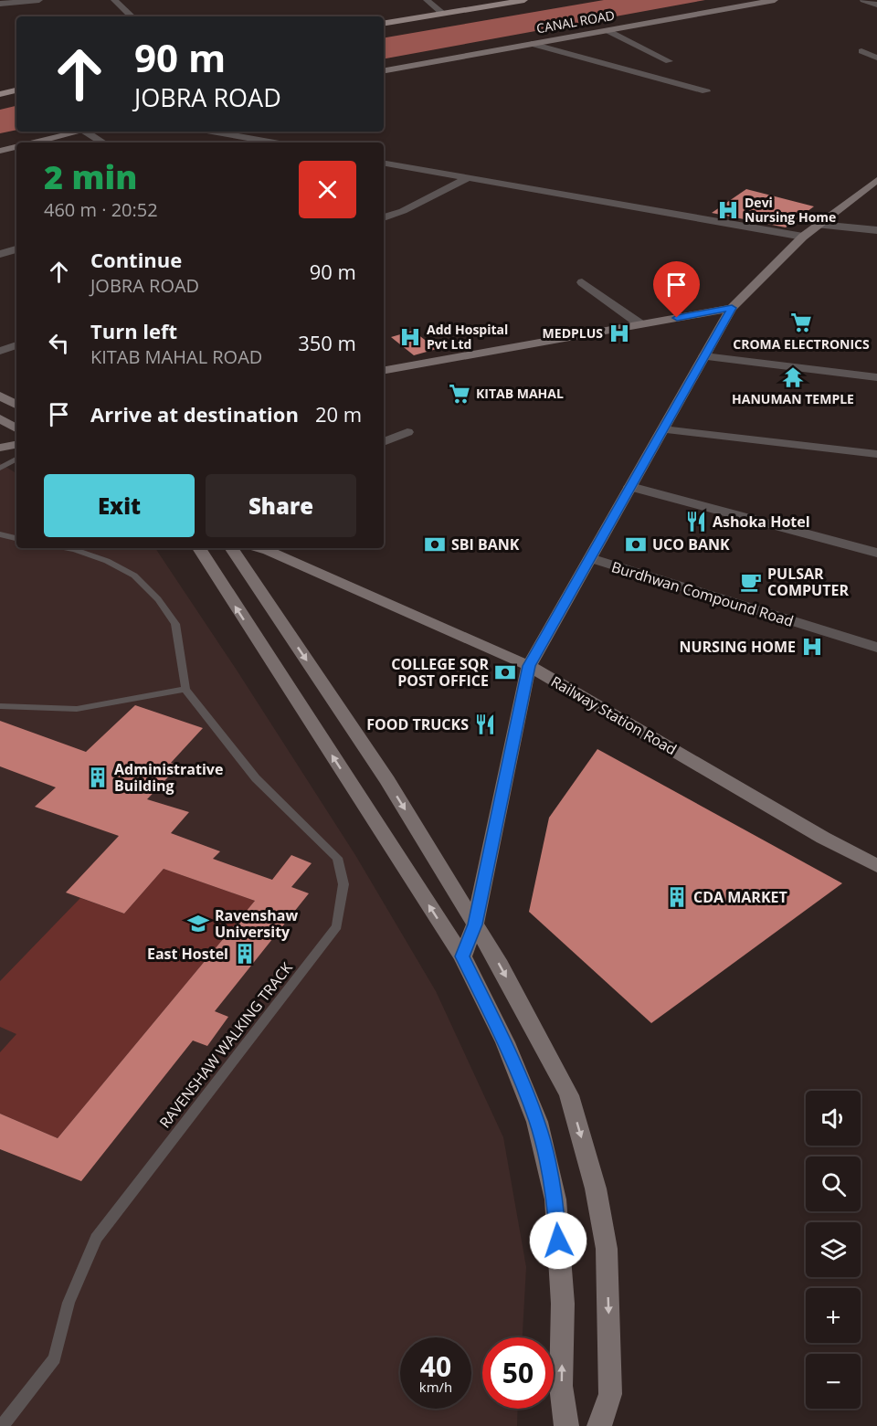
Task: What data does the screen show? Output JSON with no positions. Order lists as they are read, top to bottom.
{
  "streets": {
    "main road": ["CANAL ROAD", "Railway Station Road"],
    "street": ["Burdhwan Compound Road"],
    "lane": ["RAVENSHAW WALKING TRACK"]
  },
  "places": {
    "hospital": [
      "Devi Nursing Home",
      "MEDPLUS",
      "Add Hospital Pvt Ltd",
      "NURSING HOME"
    ],
    "supermarket": ["CROMA ELECTRONICS", "KITAB MAHAL"],
    "temple": ["HANUMAN TEMPLE"],
    "restaurant": ["Ashoka Hotel", "FOOD TRUCKS"],
    "bank": ["SBI BANK", "UCO BANK", "COLLEGE SQR POST OFFICE"],
    "cafe": ["PULSAR COMPUTER"],
    "building": ["Administrative Building", "CDA MARKET", "East Hostel"],
    "school or university": ["Ravenshaw University"]
  },
  "page": {
    "turn": ["90 m", "JOBRA ROAD"],
    "heading": ["2 min", "460 m · 20:52"],
    "list": [
      {
        "name": "Continue",
        "note": "JOBRA ROAD",
        "value": "90 m"
      },
      {
        "name": "Turn left",
        "note": "KITAB MAHAL ROAD",
        "value": "350 m"
      },
      {
        "name": "Arrive at destination",
        "value": "20 m"
      }
    ],
    "buttons": ["Exit", "Share"],
    "map_buttons": ["+", "−"],
    "speed": "40 km/h",
    "limit": "50"
  }
}
